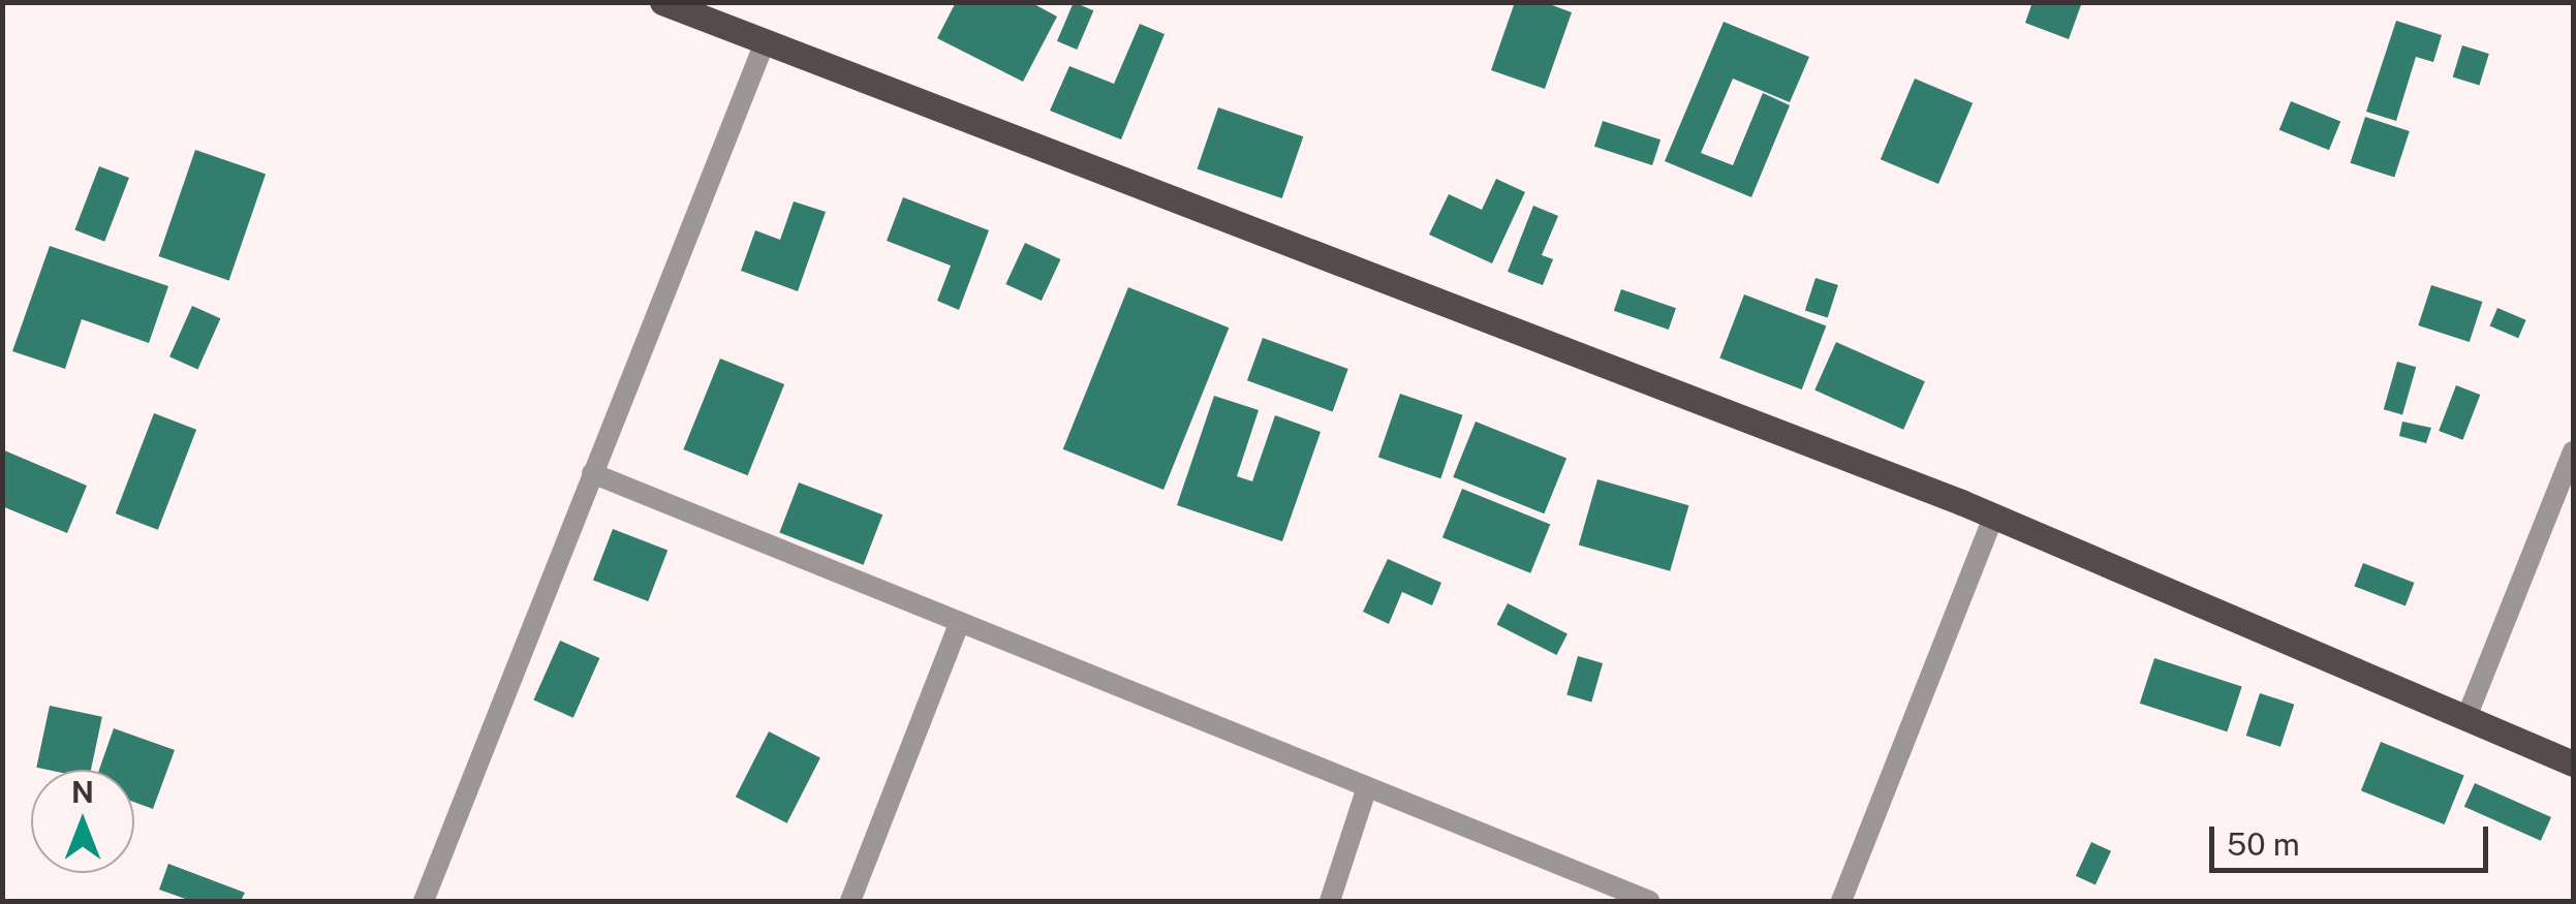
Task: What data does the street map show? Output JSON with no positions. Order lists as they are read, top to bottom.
{
  "scale_bar": "50 m",
  "north": "top"
}
